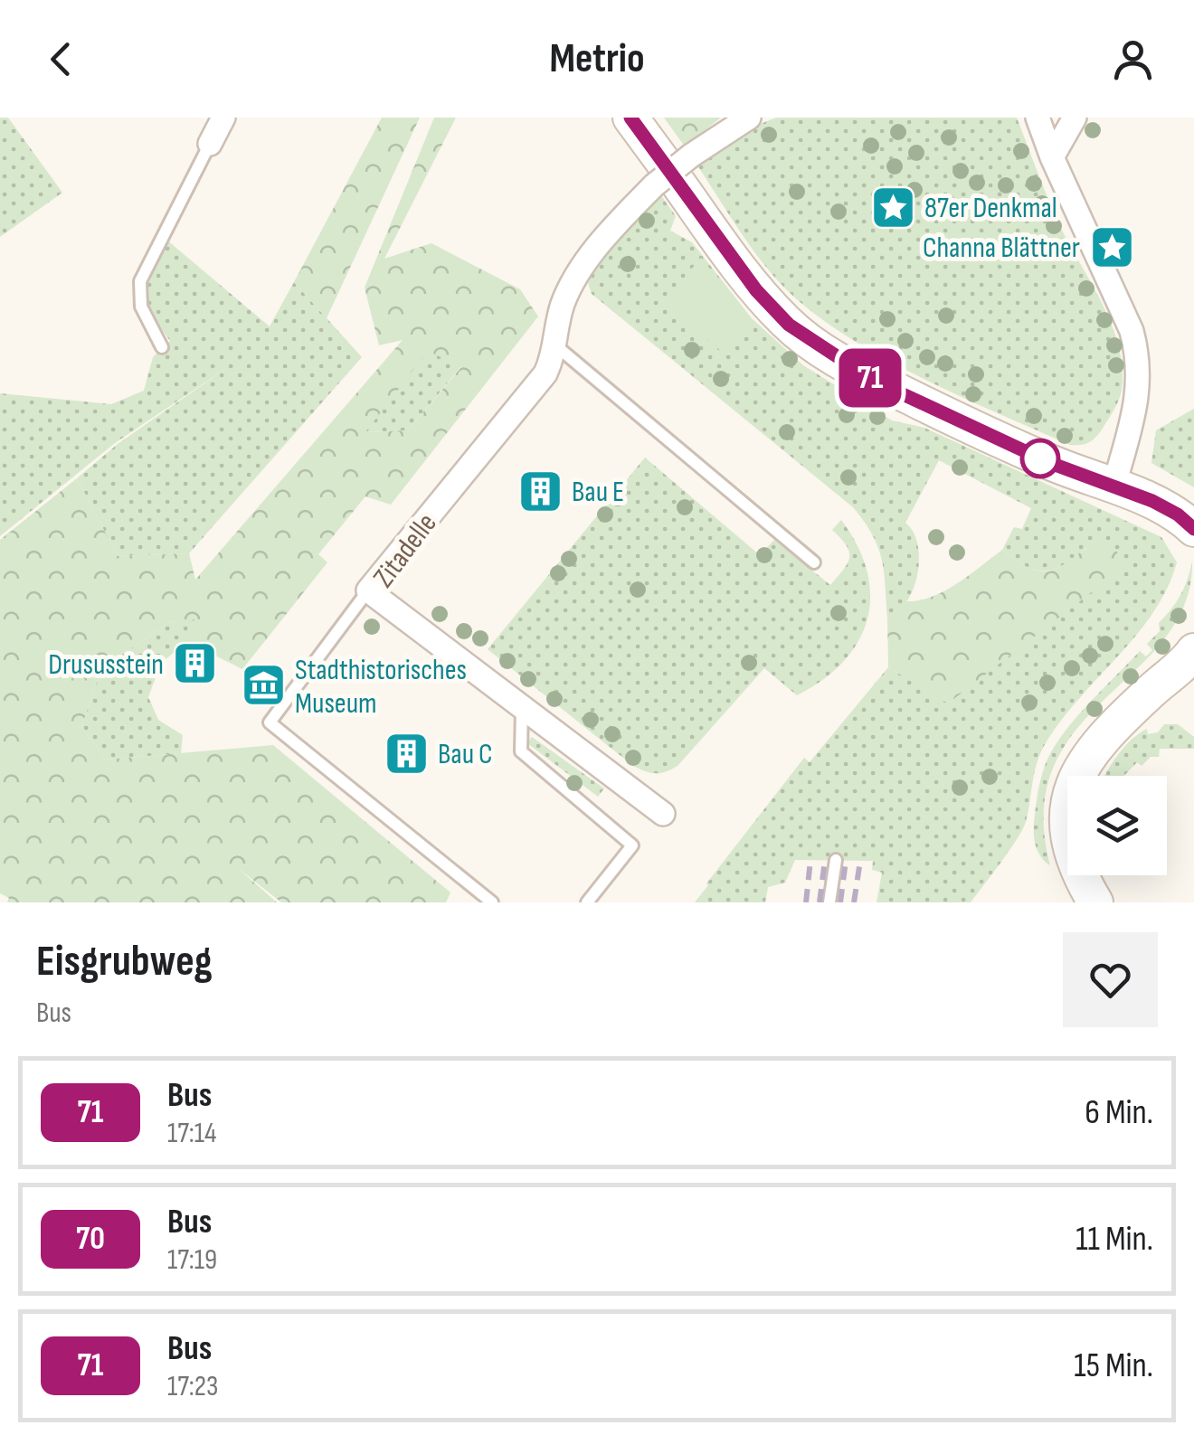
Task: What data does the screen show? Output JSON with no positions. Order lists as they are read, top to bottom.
{
  "streets": {
    "street": ["Zitadelle"]
  },
  "places": {
    "place": ["87er Denkmal", "Channa Blättner"],
    "building": ["Bau E", "Drususstein", "Bau C"],
    "museum": ["Stadthistorisches Museum"]
  },
  "lines": ["bus line 71"],
  "page": {
    "header": "Metrio",
    "on_map": "71",
    "heading": ["Eisgrubweg", "Bus"],
    "list": [
      {
        "mark": "71",
        "name": "Bus",
        "note": "17:14",
        "value": "6 Min."
      },
      {
        "mark": "70",
        "name": "Bus",
        "note": "17:19",
        "value": "11 Min."
      },
      {
        "mark": "71",
        "name": "Bus",
        "note": "17:23",
        "value": "15 Min."
      }
    ]
  }
}
